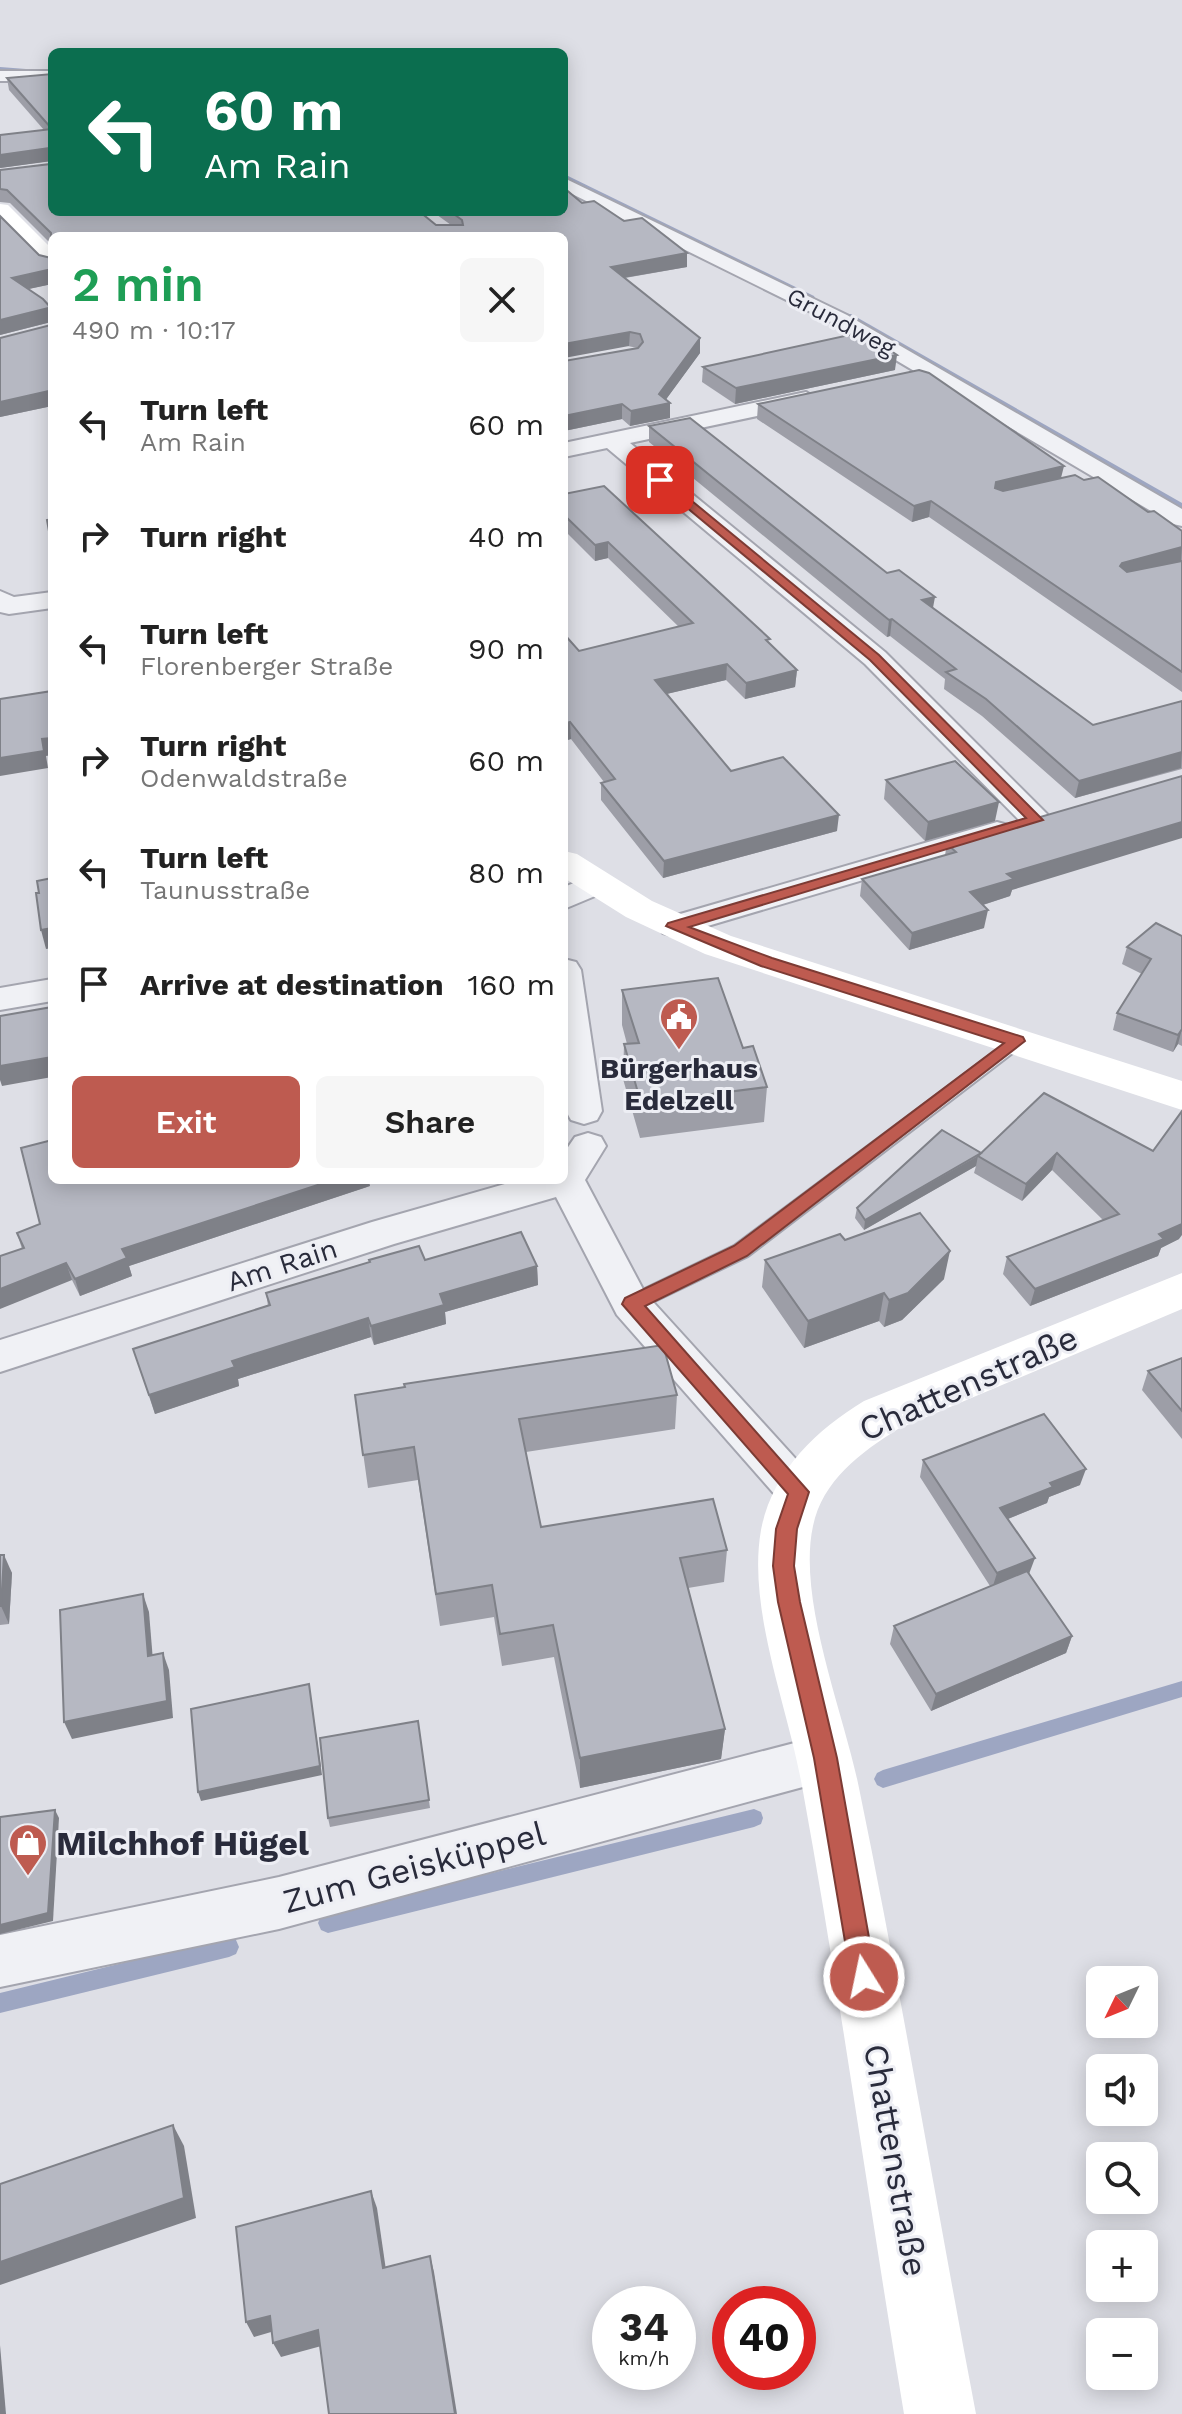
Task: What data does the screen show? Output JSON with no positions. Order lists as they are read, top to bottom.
{
  "streets": {
    "street": [
      "Grundweg",
      "Am Rain",
      "Chattenstraße",
      "Zum Geisküppel"
    ]
  },
  "crossings": [
    ["Chattenstraße", "Zum Geisküppel"]
  ],
  "places": {
    "public building": ["Bürgerhaus Edelzell"],
    "shop": ["Milchhof Hügel"]
  },
  "north": "bottom left",
  "page": {
    "turn": ["60 m", "Am Rain"],
    "heading": ["2 min", "490 m · 10:17"],
    "list": [
      {
        "name": "Turn left",
        "note": "Am Rain",
        "value": "60 m"
      },
      {
        "name": "Turn right",
        "value": "40 m"
      },
      {
        "name": "Turn left",
        "note": "Florenberger Straße",
        "value": "90 m"
      },
      {
        "name": "Turn right",
        "note": "Odenwaldstraße",
        "value": "60 m"
      },
      {
        "name": "Turn left",
        "note": "Taunusstraße",
        "value": "80 m"
      },
      {
        "name": "Arrive at destination",
        "value": "160 m"
      }
    ],
    "buttons": ["Exit", "Share"],
    "map_buttons": ["+", "−"],
    "speed": "34 km/h",
    "limit": "40"
  }
}
